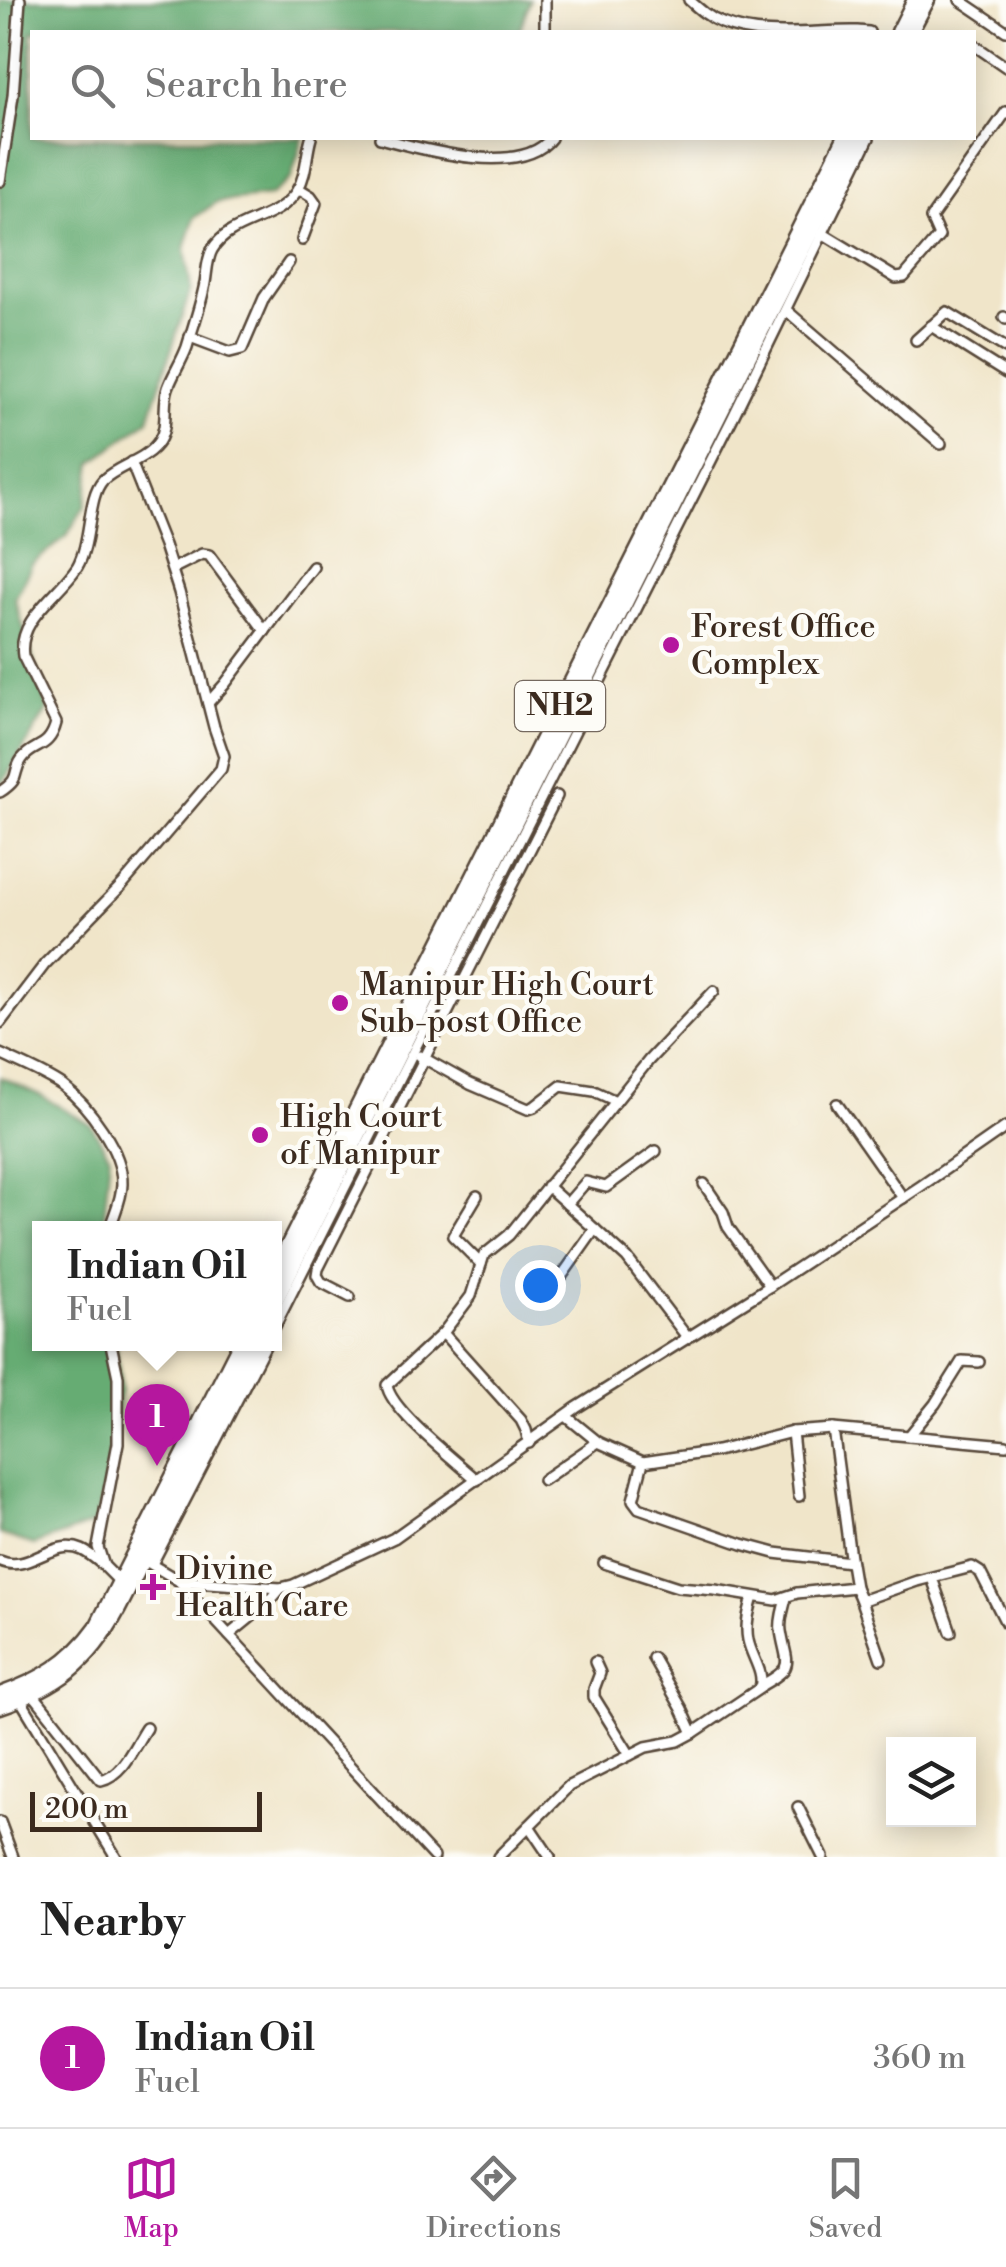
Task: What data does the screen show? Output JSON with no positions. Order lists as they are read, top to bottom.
{
  "streets": {
    "highway": ["NH2"]
  },
  "places": {
    "other": ["Forest Office Complex", "Manipur High Court Sub-post Office", "High Court of Manipur"],
    "health": ["Divine Health Care"]
  },
  "scale_bar": "200 m",
  "page": {
    "search": "Search here",
    "popup": ["Indian Oil", "Fuel"],
    "pins": "1",
    "scale": "200 m",
    "heading": "Nearby",
    "list": [
      {
        "mark": "1",
        "name": "Indian Oil",
        "note": "Fuel",
        "value": "360 m"
      }
    ],
    "nav": ["Map", "Directions", "Saved"]
  }
}
